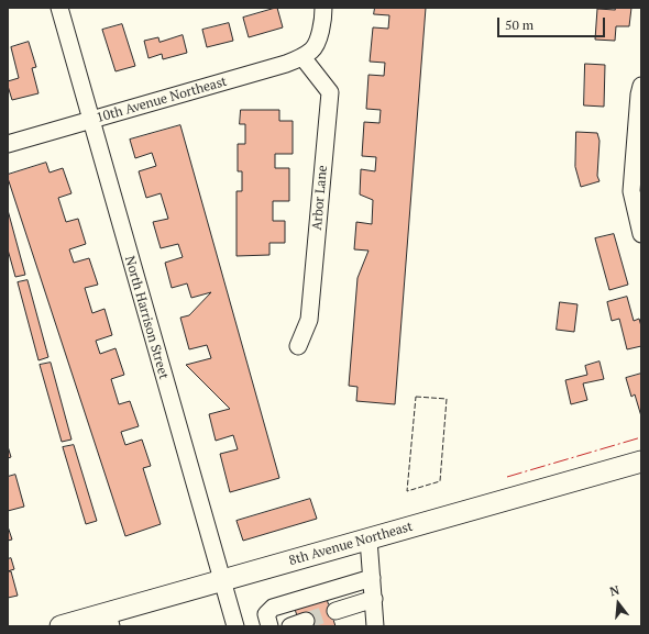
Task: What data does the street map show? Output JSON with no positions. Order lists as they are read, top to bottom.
{
  "streets": {
    "main road": ["8th Avenue Northeast"],
    "street": ["10th Avenue Northeast", "Arbor Lane", "North Harrison Street"]
  },
  "crossings": [
    ["10th Avenue Northeast", "Arbor Lane"],
    ["10th Avenue Northeast", "North Harrison Street"],
    ["North Harrison Street", "8th Avenue Northeast"]
  ],
  "scale_bar": "50 m",
  "north": "top"
}
